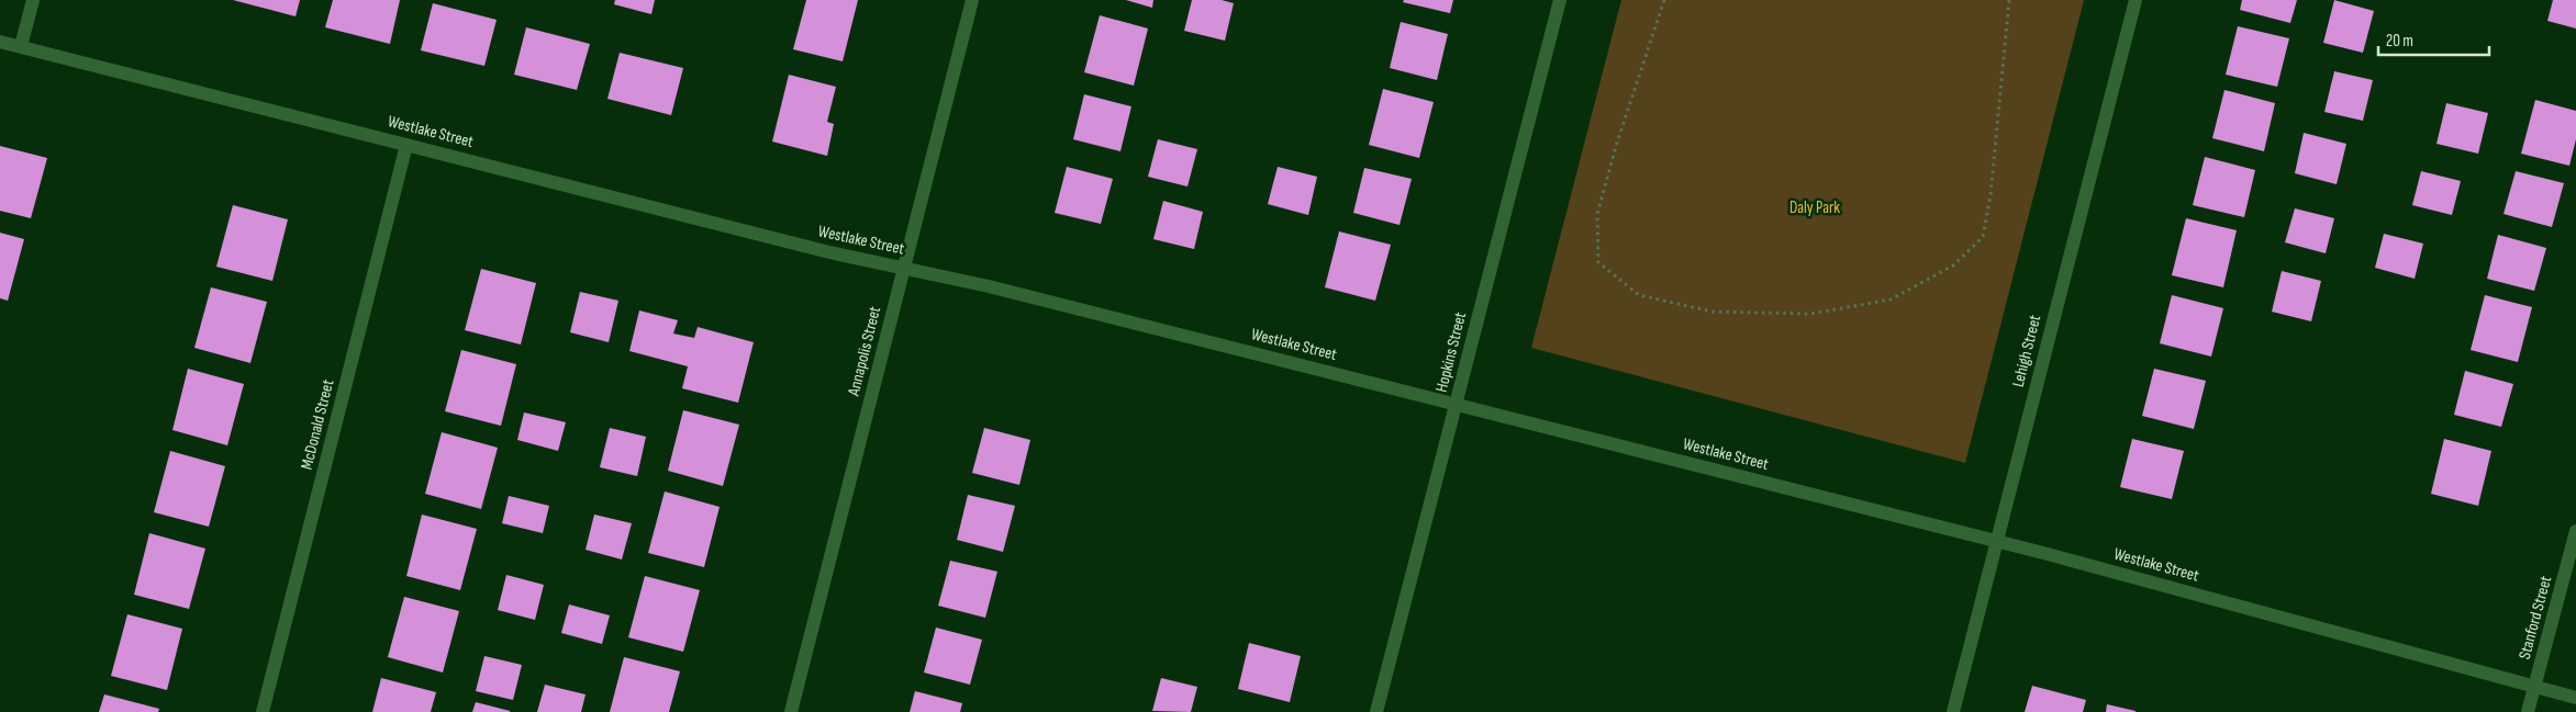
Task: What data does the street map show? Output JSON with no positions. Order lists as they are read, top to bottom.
{
  "streets": {
    "street": [
      "Westlake Street",
      "Annapolis Street",
      "Lehigh Street",
      "Hopkins Street",
      "McDonald Street",
      "Stanford Street"
    ]
  },
  "crossings": [
    ["Westlake Street", "Annapolis Street"],
    ["Westlake Street", "Lehigh Street"],
    ["Westlake Street", "Hopkins Street"],
    ["Westlake Street", "McDonald Street"],
    ["Westlake Street", "Stanford Street"]
  ],
  "parks": ["Daly Park"],
  "scale_bar": "20 m"
}
